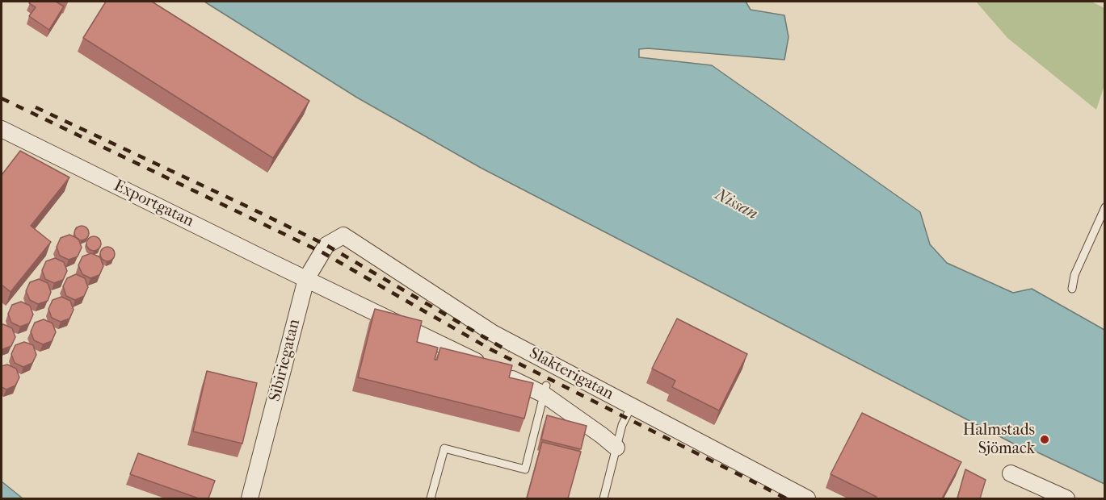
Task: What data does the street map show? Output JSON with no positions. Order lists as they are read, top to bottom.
{
  "streets": {
    "street": ["Exportgatan", "Sibiriegatan", "Slakterigatan"]
  },
  "crossings": [
    ["Exportgatan", "Sibiriegatan"],
    ["Sibiriegatan", "Slakterigatan"]
  ],
  "water": ["Nissan"],
  "places": ["Halmstads Sjömack"]
}
